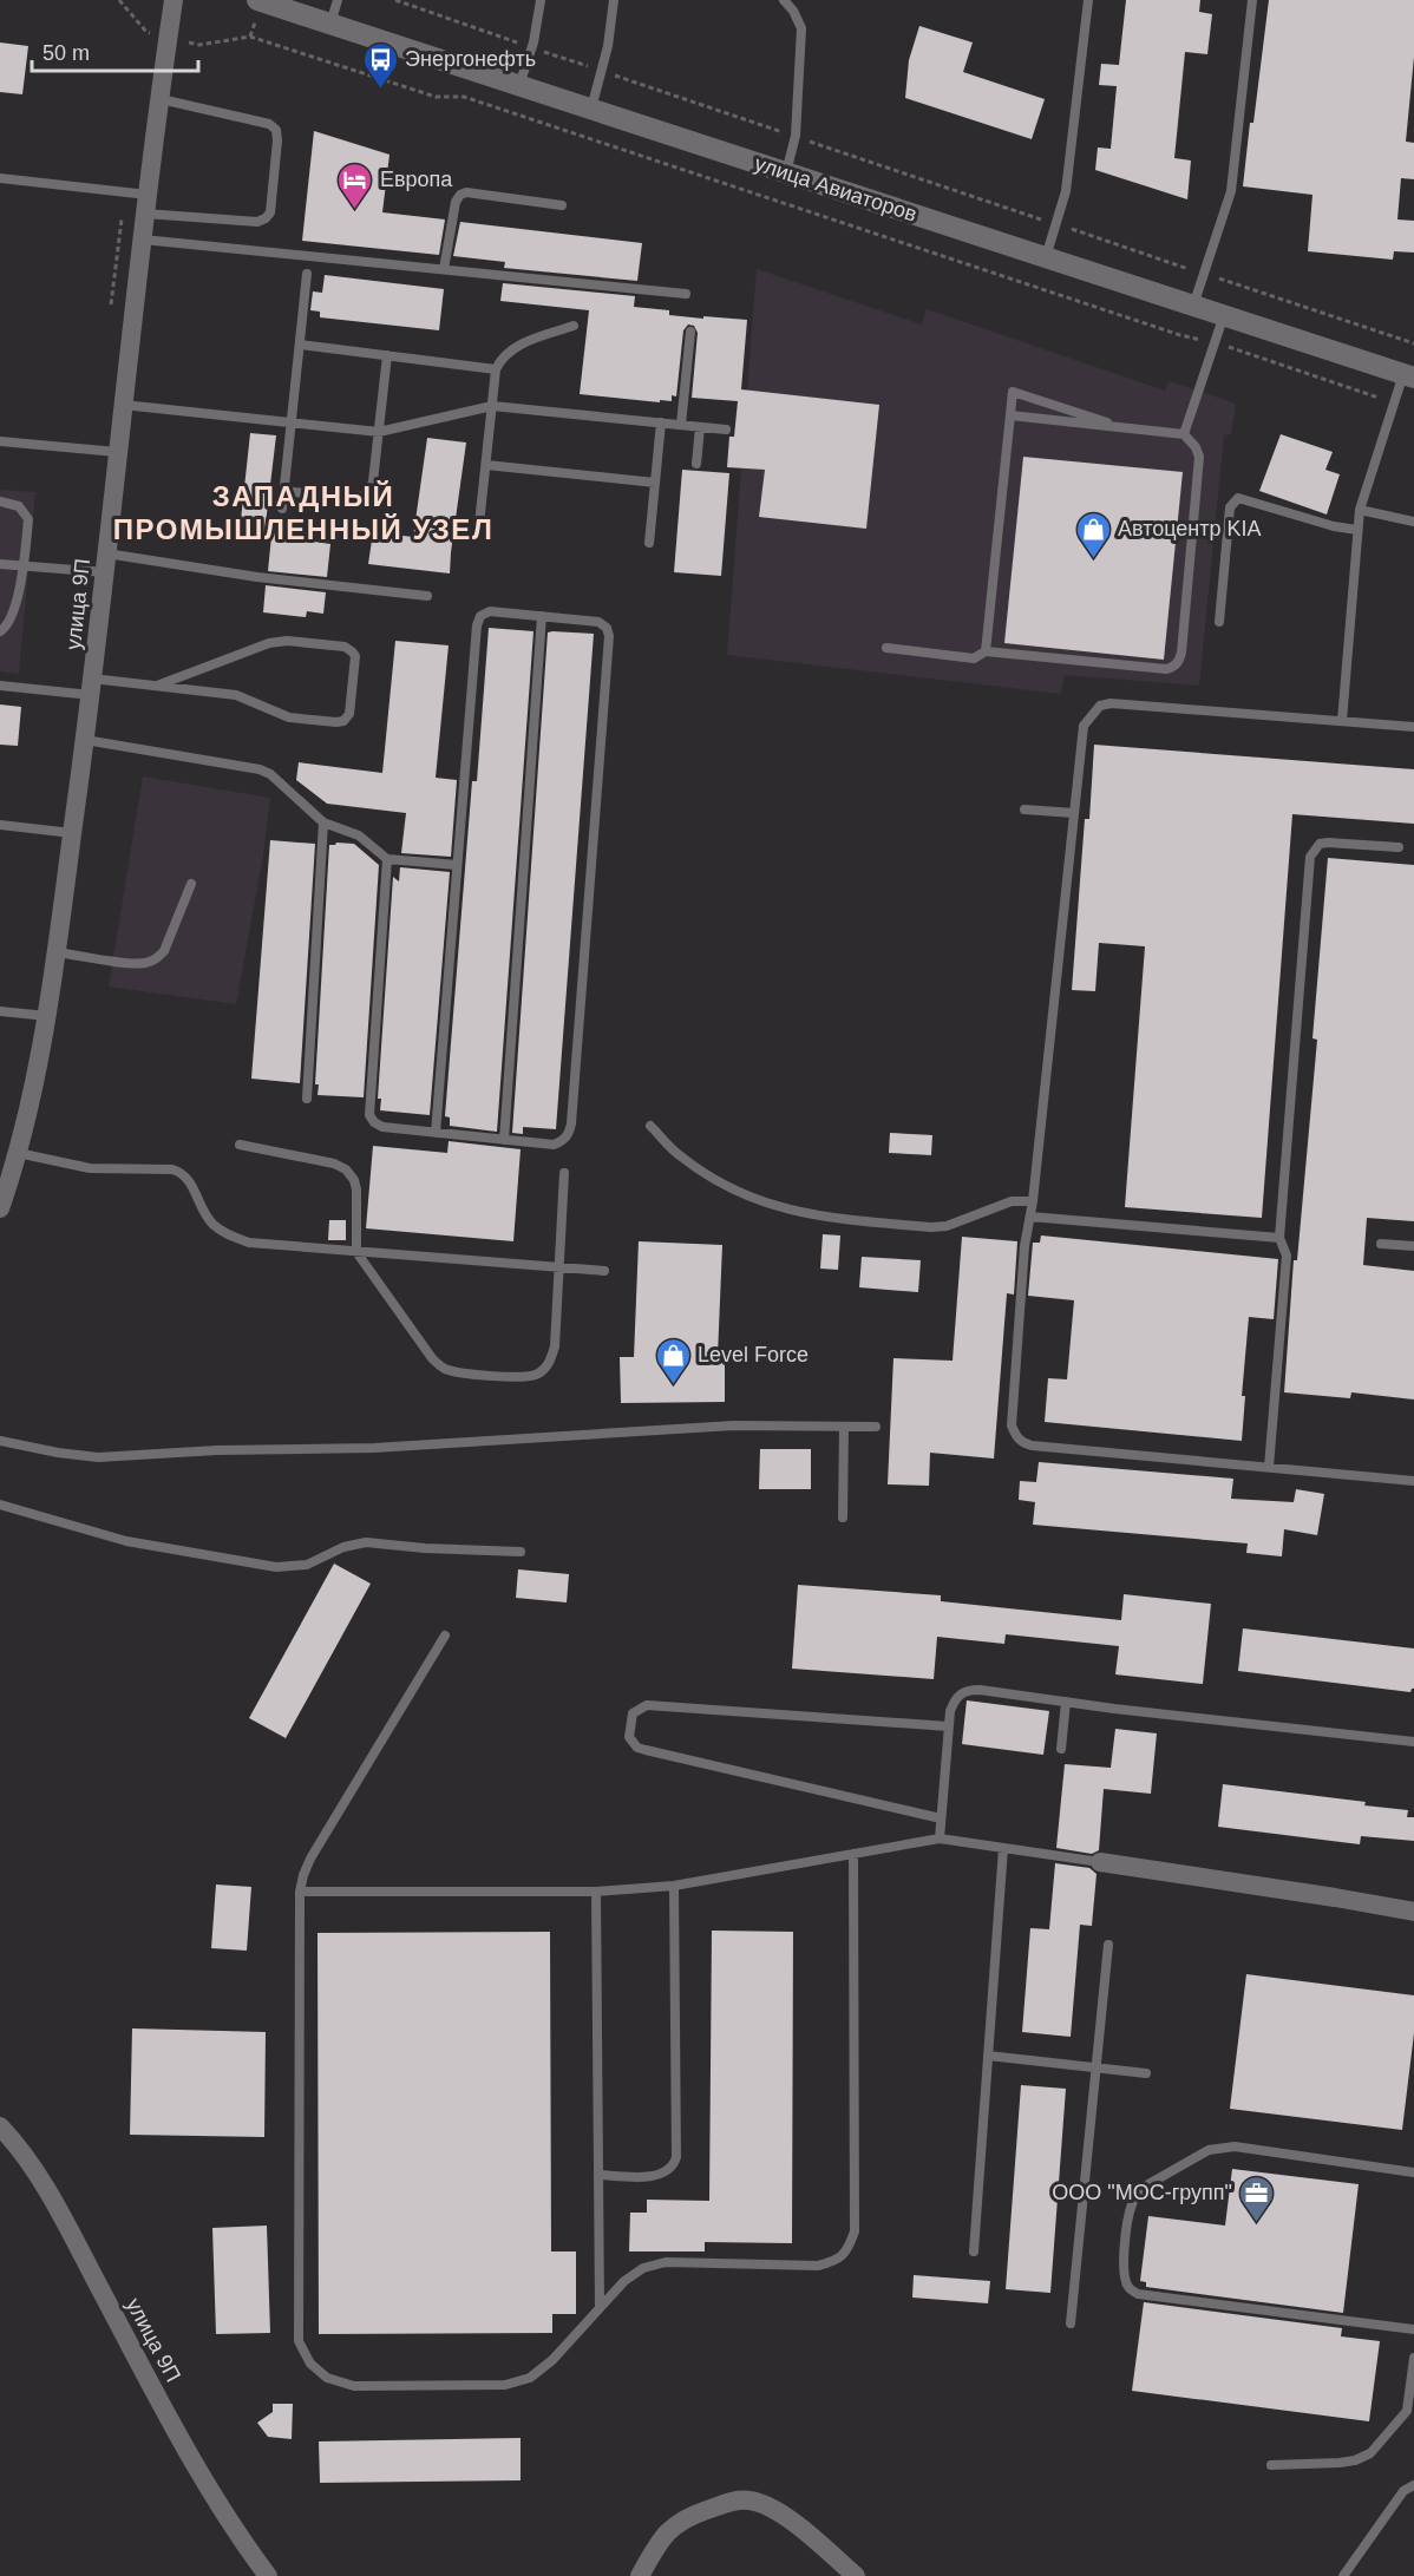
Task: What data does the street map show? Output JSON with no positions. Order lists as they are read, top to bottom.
{
  "streets": {
    "main road": ["улица Авиаторов"],
    "street": ["улица 9П"]
  },
  "districts": ["ЗАПАДНЫЙ ПРОМЫШЛЕННЫЙ УЗЕЛ"],
  "places": {
    "bus stop": ["Энергонефть"],
    "hotel": ["Европа"],
    "shop": ["Автоцентр KIA", "Level Force"],
    "office": ["ООО \"МОС-групп\""]
  },
  "scale_bar": "50 m"
}
